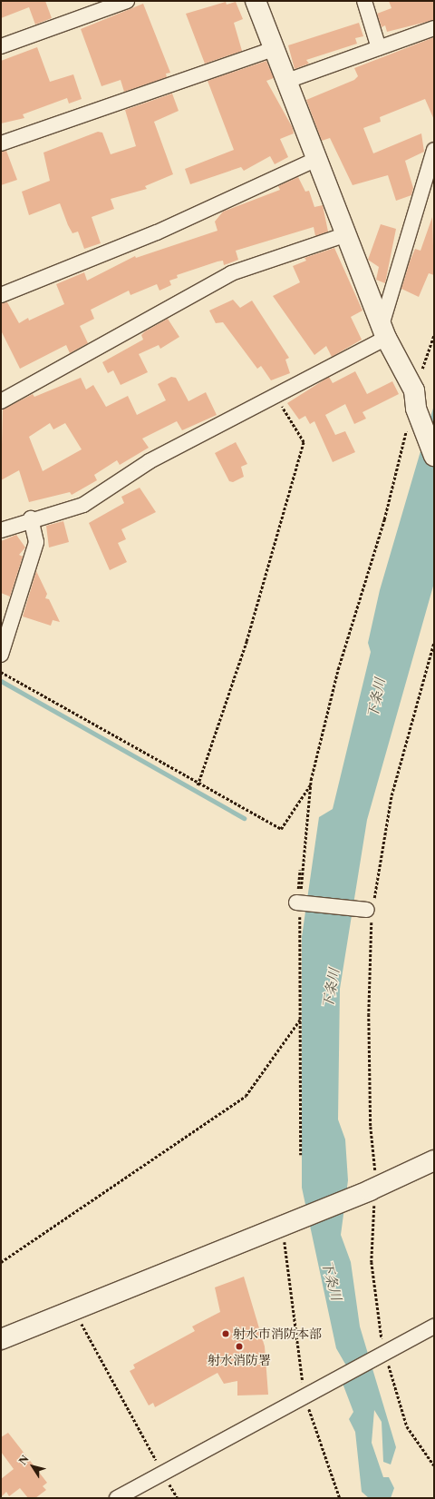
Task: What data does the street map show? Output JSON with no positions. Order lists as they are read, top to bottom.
{
  "water": ["下条川"],
  "places": ["射水市消防本部", "射水消防署"],
  "north": "top left"
}
